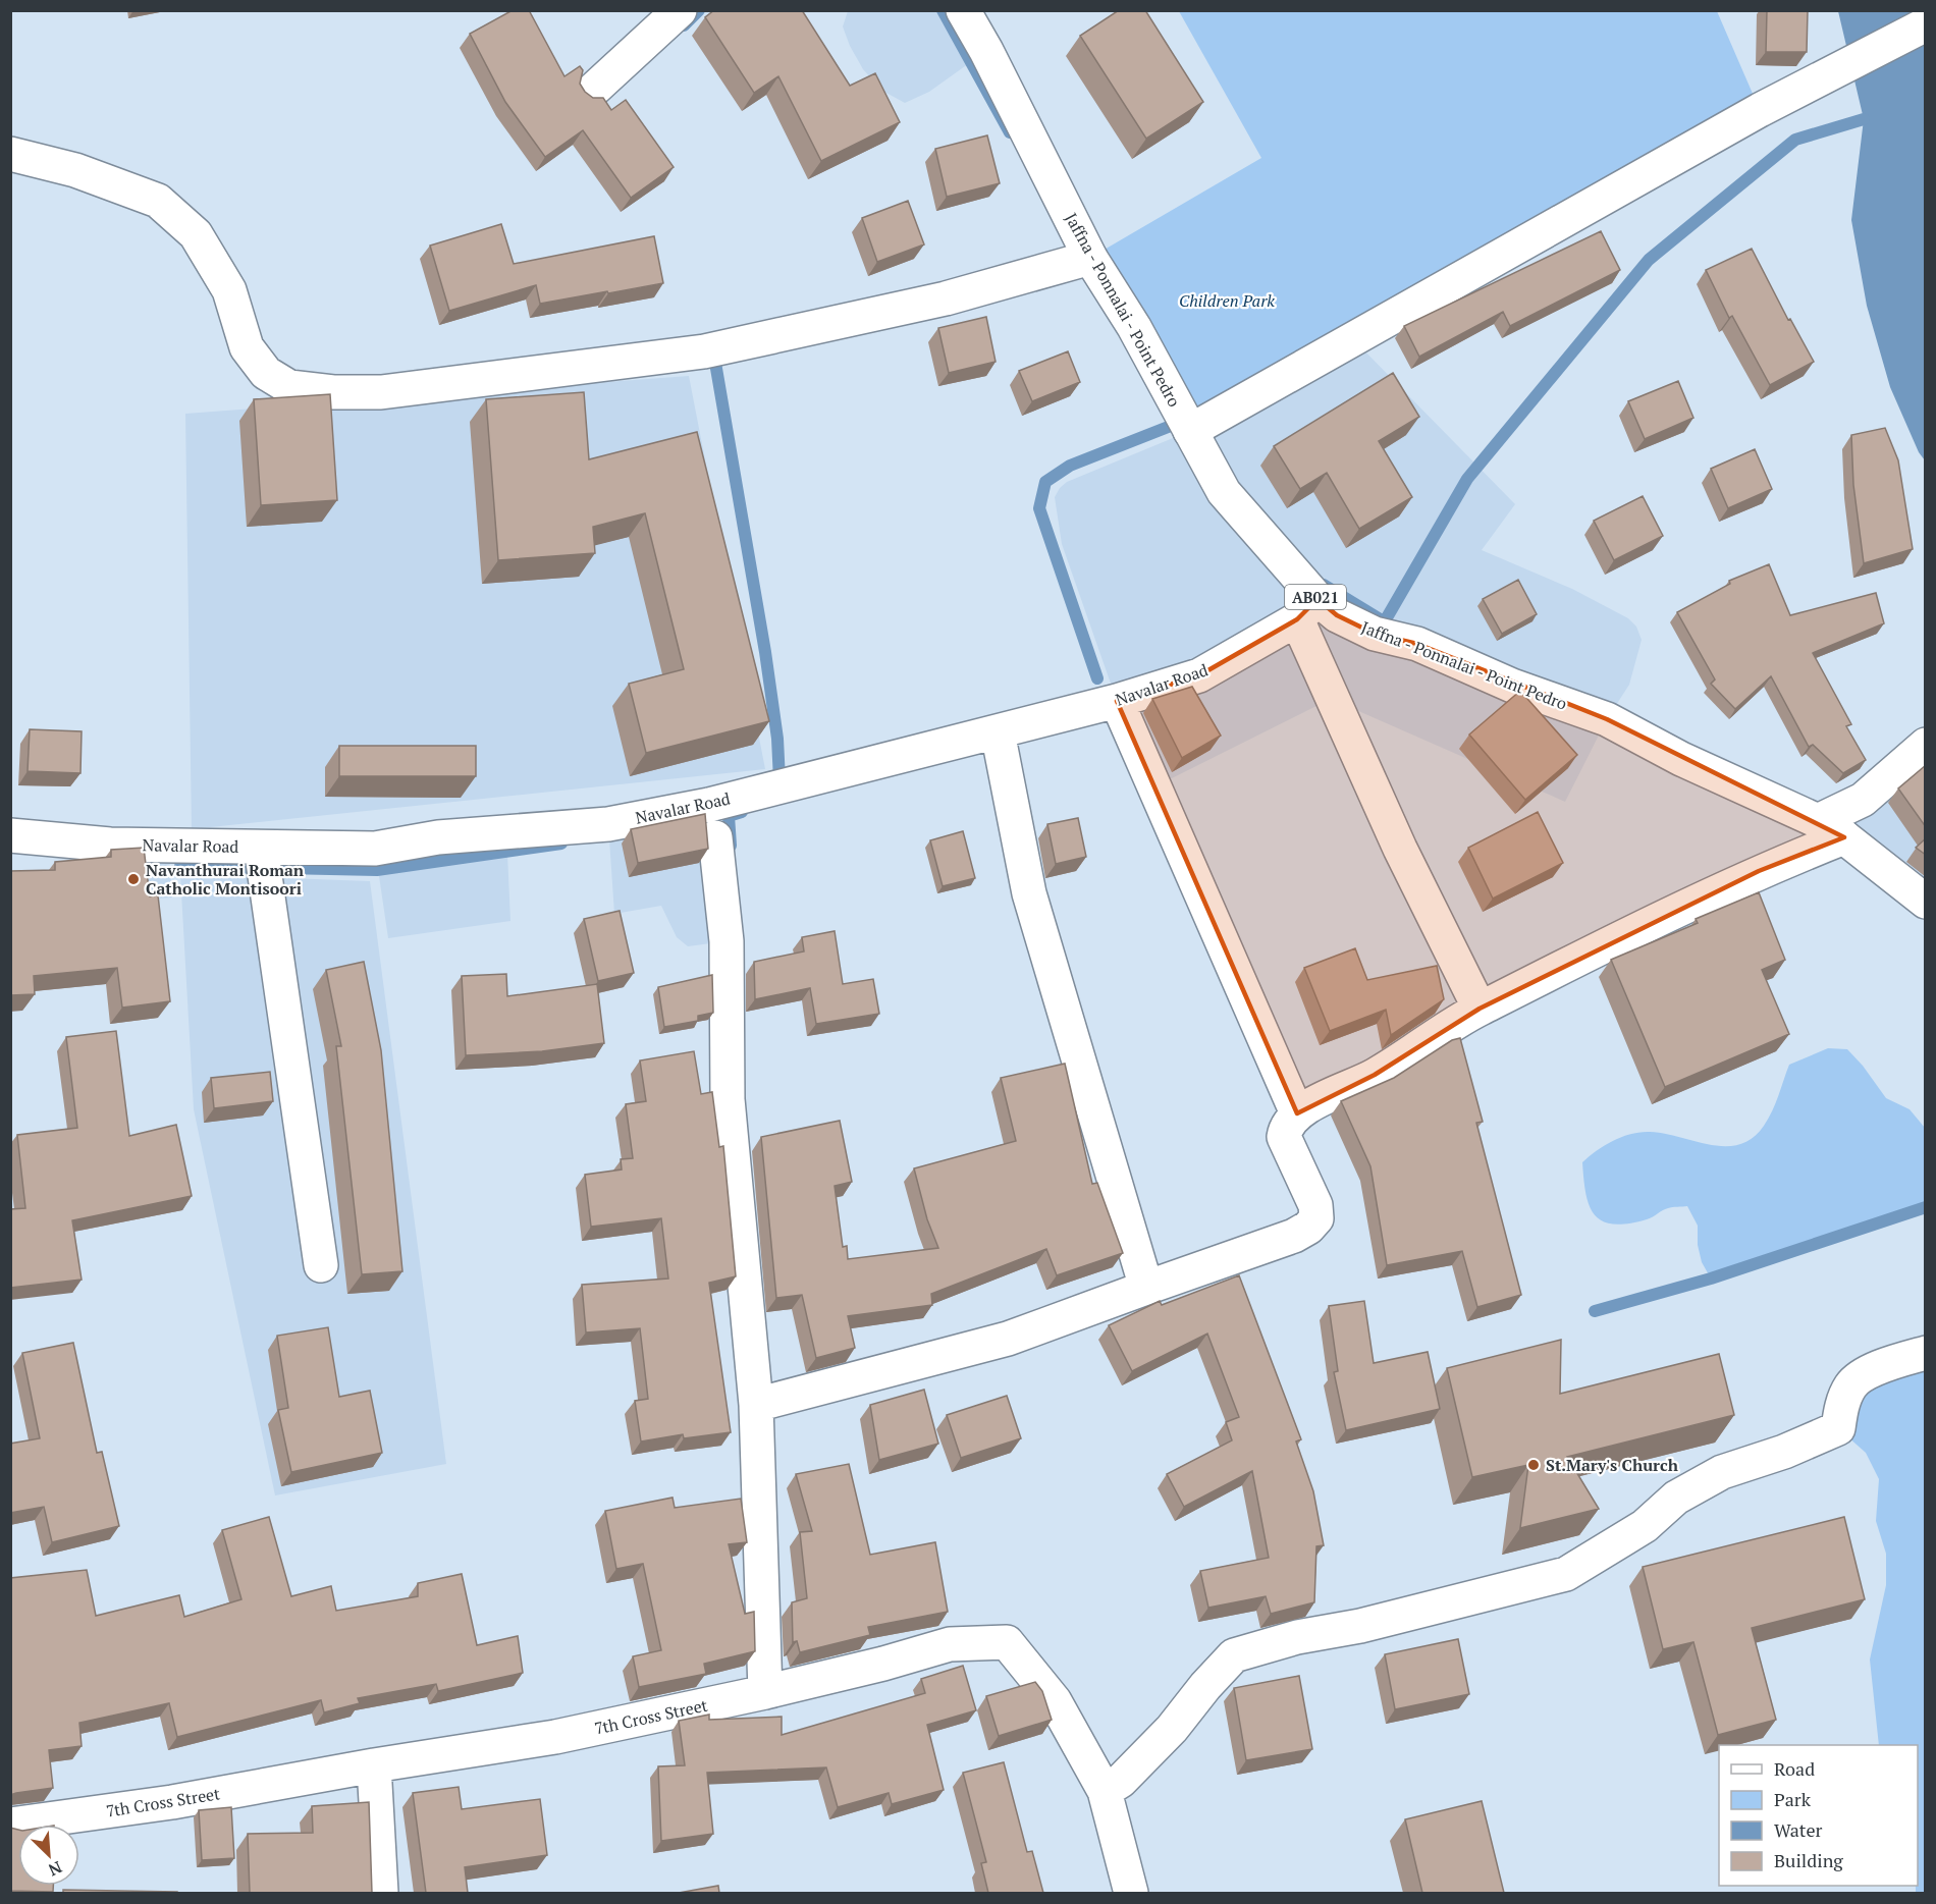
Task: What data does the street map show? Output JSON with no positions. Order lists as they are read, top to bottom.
{
  "streets": {
    "street": [
      "Jaffna - Ponnalai - Point Pedro",
      "AB021",
      "Navalar Road",
      "7th Cross Street"
    ]
  },
  "crossings": [
    ["Jaffna - Ponnalai - Point Pedro", "Navalar Road"]
  ],
  "parks": ["Children Park"],
  "places": ["Navanthurai Roman Catholic Montisoori", "St.Mary's Church"],
  "legend": [
    "Road",
    "Park",
    "Water",
    "Building"
  ],
  "north": "bottom right"
}
